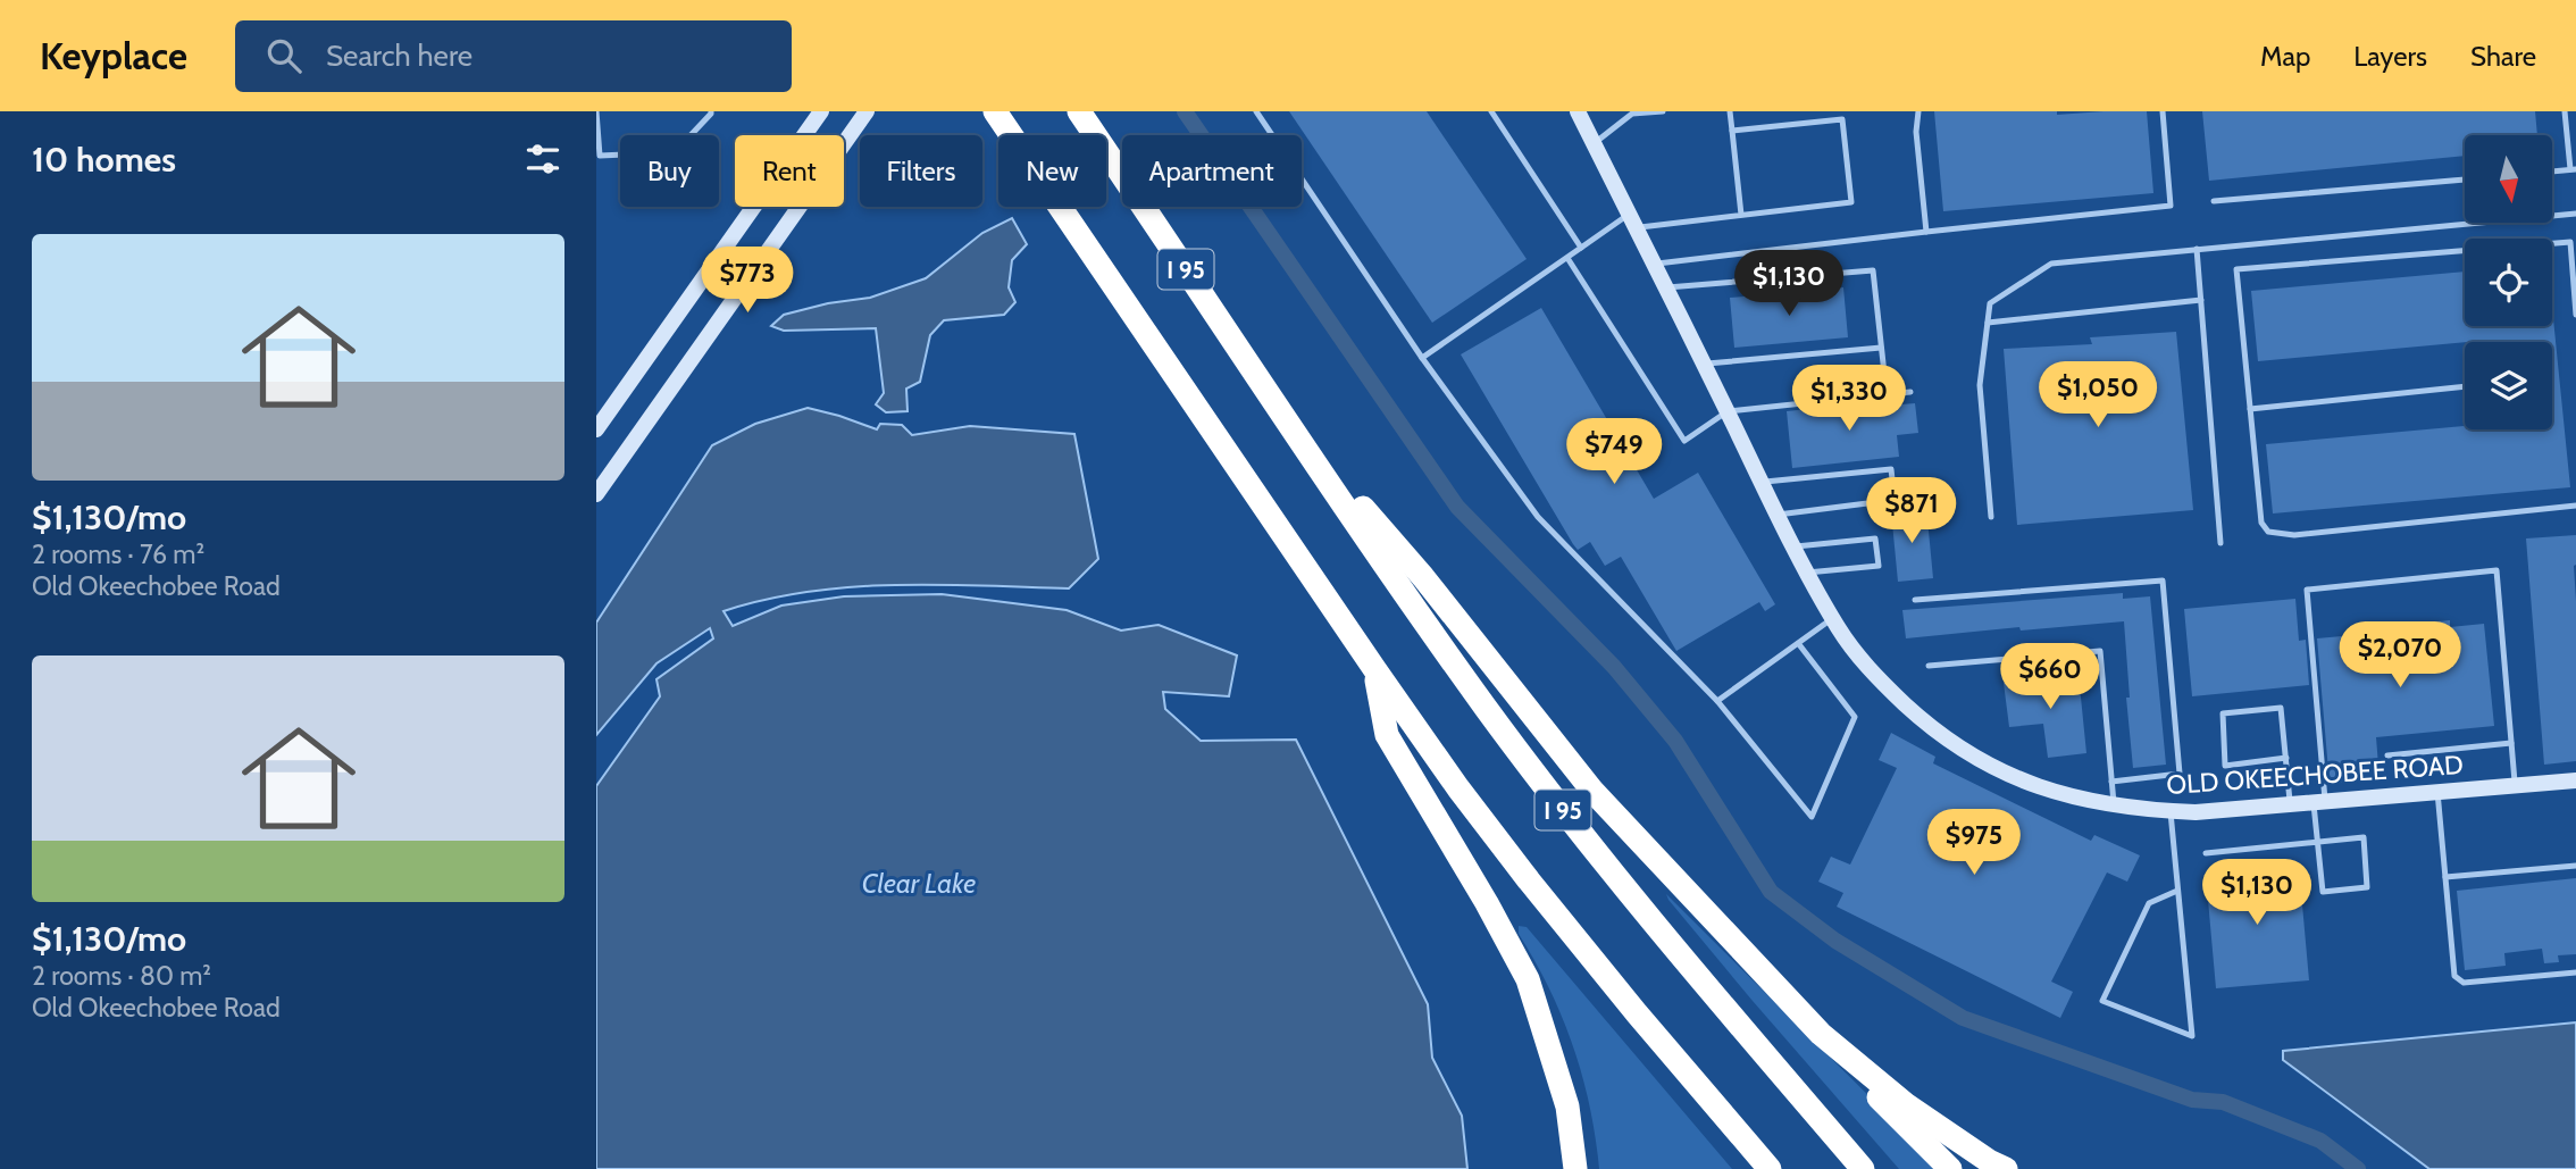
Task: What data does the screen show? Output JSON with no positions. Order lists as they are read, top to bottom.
{
  "streets": {
    "highway": ["I 95"],
    "street": ["OLD OKEECHOBEE ROAD"]
  },
  "water": ["Clear Lake"],
  "north": "bottom",
  "page": {
    "header": "Keyplace",
    "search": "Search here",
    "nav": ["Map", "Layers", "Share"],
    "heading": "10 homes",
    "chip": [
      "Buy",
      "Rent",
      "Filters",
      "New",
      "Apartment"
    ],
    "list": [
      {
        "name": "$1,130/mo",
        "note": "2 rooms · 76 m² · Old Okeechobee Road"
      },
      {
        "name": "$1,130/mo",
        "note": "2 rooms · 80 m² · Old Okeechobee Road"
      }
    ],
    "price": [
      "$773",
      "$1,130",
      "$1,050",
      "$1,330",
      "$749",
      "$871",
      "$2,070",
      "$660",
      "$975",
      "$1,130"
    ]
  }
}
